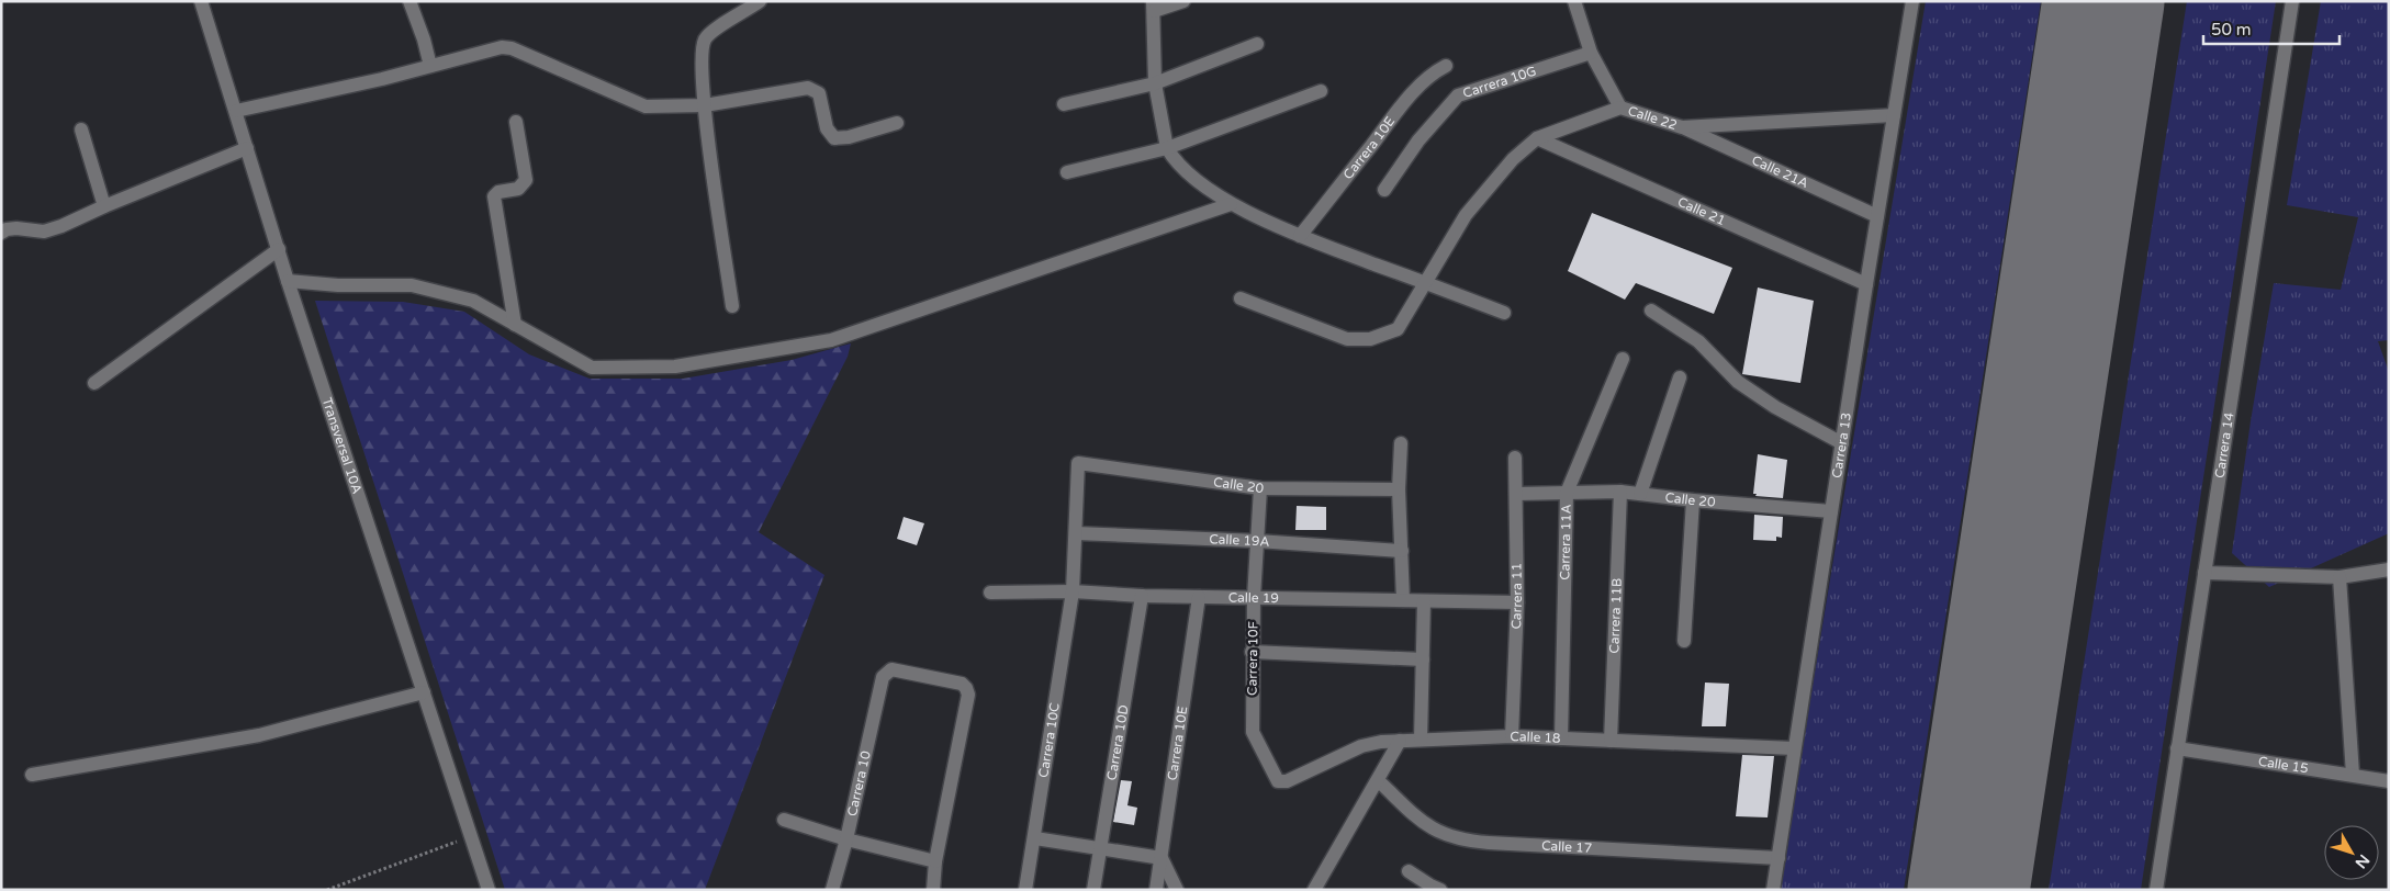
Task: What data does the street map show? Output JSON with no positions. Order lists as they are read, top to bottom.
{
  "streets": {
    "street": [
      "Carrera 10G",
      "Calle 22",
      "Carrera 10E",
      "Calle 21A",
      "Calle 21",
      "Carrera 13",
      "Carrera 14",
      "Transversal 10A",
      "Calle 20",
      "Calle 19A",
      "Carrera 11A",
      "Carrera 11",
      "Calle 19",
      "Carrera 11B",
      "Carrera 10F",
      "Calle 18",
      "Carrera 10C",
      "Carrera 10D",
      "Calle 15",
      "Carrera 10",
      "Calle 17"
    ]
  },
  "crossings": [
    ["Calle 22", "Calle 21A"],
    ["Calle 22", "Calle 21"],
    ["Calle 22", "Carrera 13"],
    ["Carrera 10E", "Calle 19"],
    ["Calle 21A", "Carrera 13"],
    ["Calle 21", "Carrera 13"],
    ["Carrera 13", "Calle 20"],
    ["Carrera 13", "Calle 18"],
    ["Carrera 13", "Calle 17"],
    ["Carrera 14", "Calle 15"],
    ["Calle 20", "Carrera 11A"],
    ["Calle 20", "Carrera 11"],
    ["Calle 20", "Carrera 11B"],
    ["Calle 20", "Carrera 10F"],
    ["Calle 20", "Carrera 10C"],
    ["Calle 19A", "Carrera 10F"],
    ["Calle 19A", "Carrera 10C"],
    ["Carrera 11A", "Calle 18"],
    ["Carrera 11", "Calle 19"],
    ["Carrera 11", "Calle 18"],
    ["Calle 19", "Carrera 10F"],
    ["Calle 19", "Carrera 10C"],
    ["Calle 19", "Carrera 10D"],
    ["Carrera 11B", "Calle 18"],
    ["Carrera 10F", "Calle 18"]
  ],
  "scale_bar": "50 m",
  "north": "bottom right"
}
